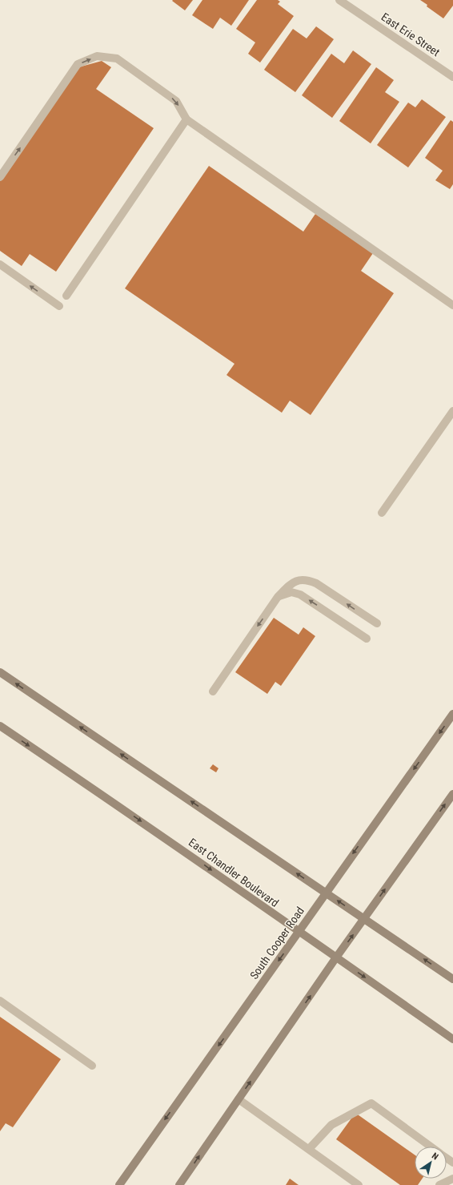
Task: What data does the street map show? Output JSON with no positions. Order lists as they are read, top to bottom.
{
  "streets": {
    "main road": ["East Chandler Boulevard", "South Cooper Road"],
    "street": ["East Erie Street"]
  },
  "crossings": [
    ["East Chandler Boulevard", "South Cooper Road"]
  ],
  "north": "top right"
}
